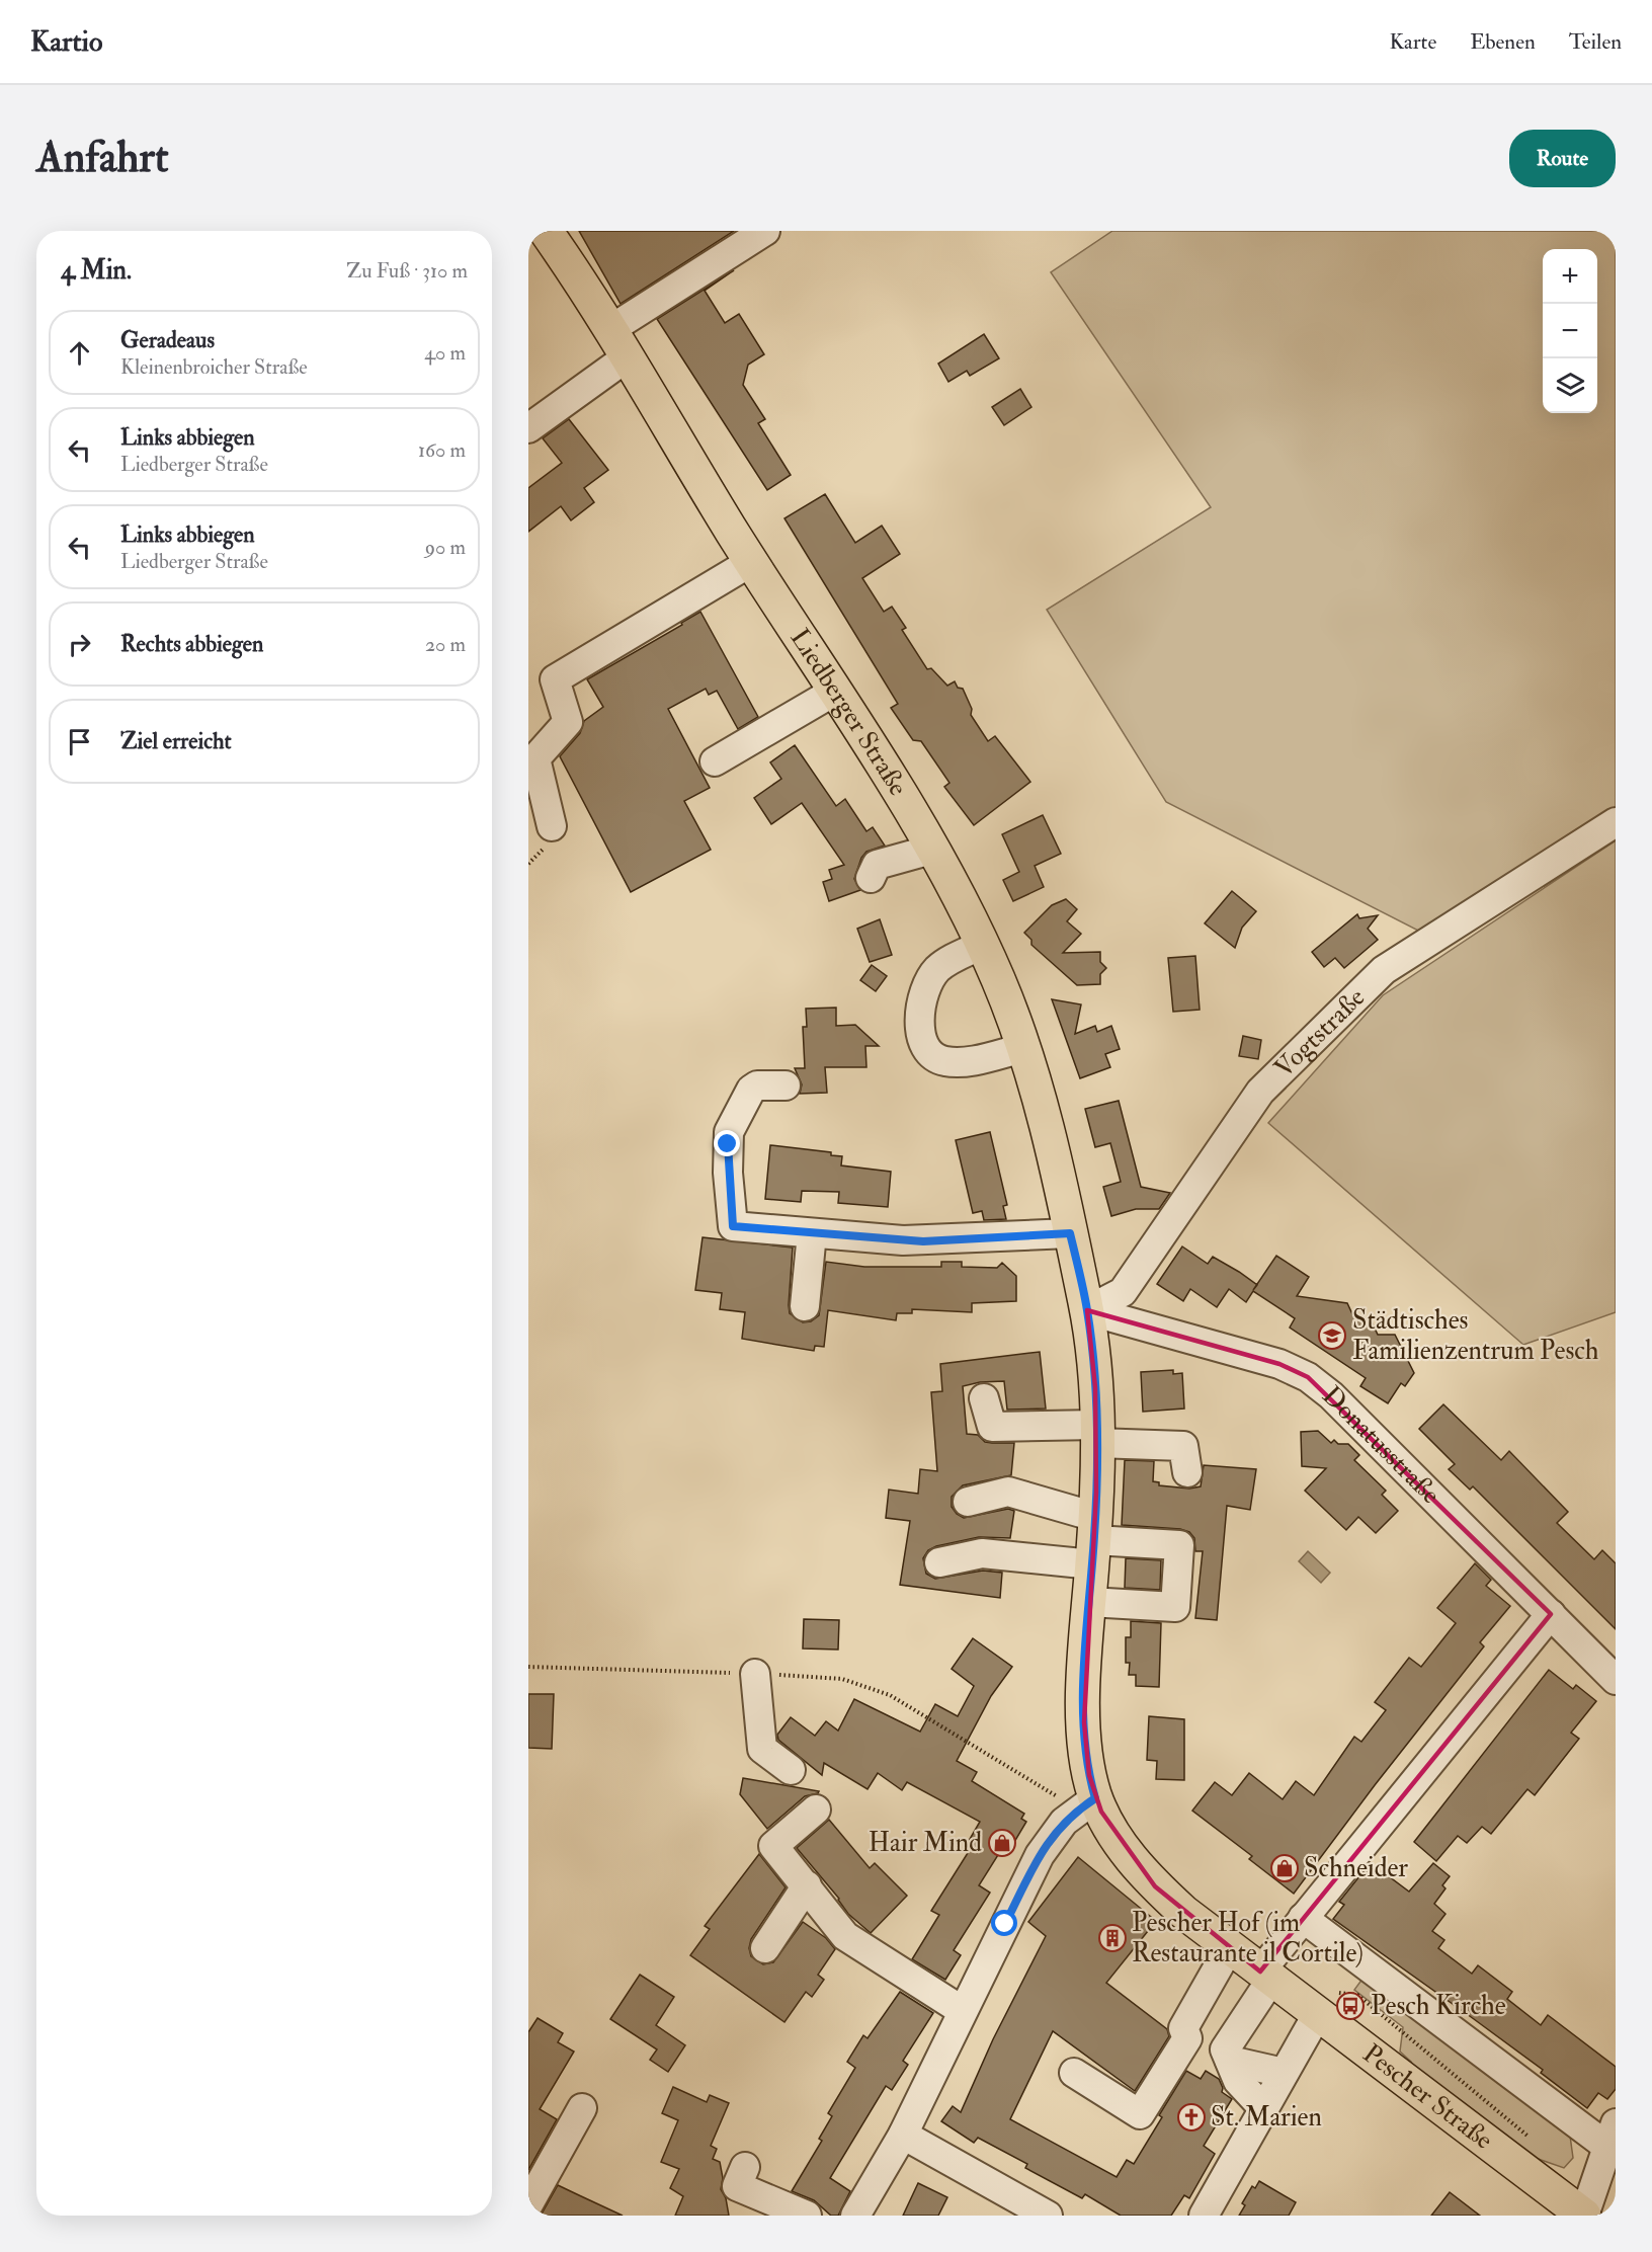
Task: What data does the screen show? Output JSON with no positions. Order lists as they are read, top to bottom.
{
  "streets": {
    "main road": ["Liedberger Straße", "Pescher Straße"],
    "street": ["Vogtstraße", "Donatusstraße"]
  },
  "crossings": [
    ["Liedberger Straße", "Vogtstraße"],
    ["Liedberger Straße", "Donatusstraße"],
    ["Liedberger Straße", "Pescher Straße"],
    ["Vogtstraße", "Donatusstraße"]
  ],
  "places": {
    "school or university": ["Städtisches Familienzentrum Pesch"],
    "shop": ["Hair Mind", "Schneider"],
    "building": ["Pescher Hof (im Restaurante il Cortile)"],
    "bus stop": ["Pesch Kirche"],
    "church": ["St. Marien"]
  },
  "page": {
    "header": "Kartio",
    "nav": ["Karte", "Ebenen", "Teilen"],
    "buttons": "Route",
    "title": "Anfahrt",
    "heading": ["4 Min.", "Zu Fuß · 310 m"],
    "map_buttons": ["+", "−"],
    "list": [
      ["Geradeaus", "Kleinenbroicher Straße", "40 m"],
      ["Links abbiegen", "Liedberger Straße", "160 m"],
      ["Links abbiegen", "Liedberger Straße", "90 m"],
      ["Rechts abbiegen", "20 m"],
      "Ziel erreicht"
    ]
  }
}
